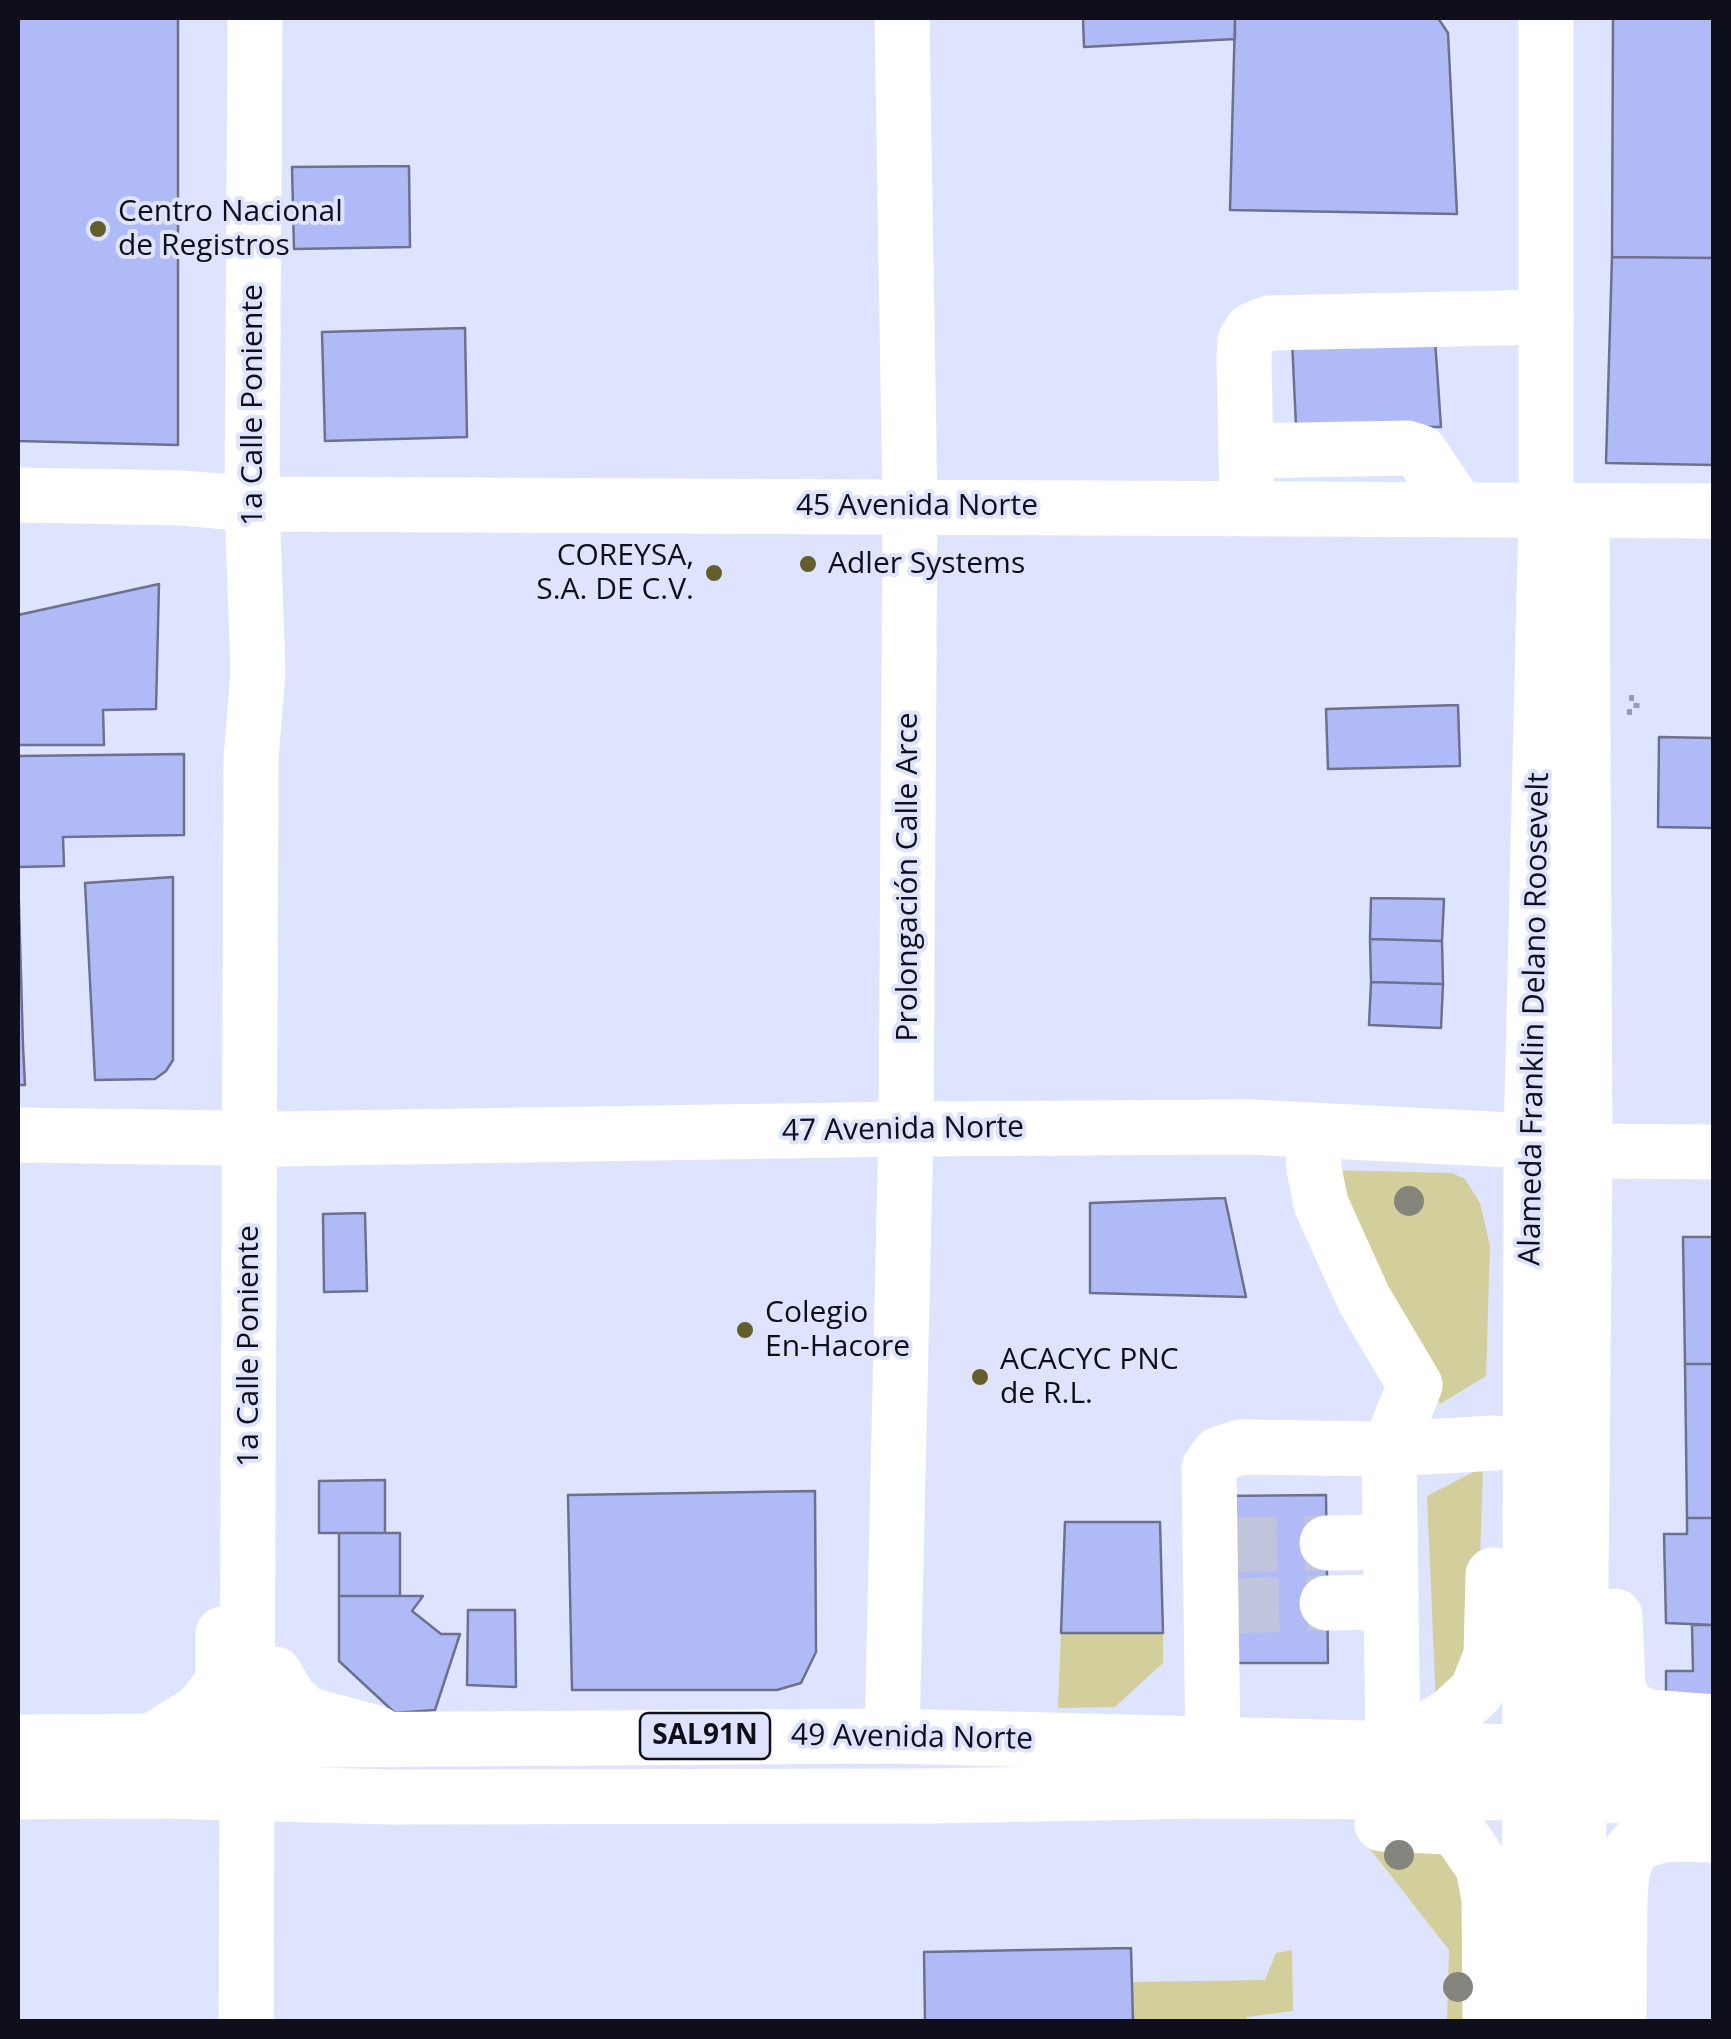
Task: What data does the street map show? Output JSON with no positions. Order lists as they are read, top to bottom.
{
  "streets": {
    "main road": [
      "1a Calle Poniente",
      "45 Avenida Norte",
      "Prolongación Calle Arce",
      "Alameda Franklin Delano Roosevelt",
      "47 Avenida Norte",
      "SAL91N",
      "49 Avenida Norte"
    ]
  },
  "crossings": [
    ["1a Calle Poniente", "45 Avenida Norte"],
    ["1a Calle Poniente", "47 Avenida Norte"],
    ["45 Avenida Norte", "Prolongación Calle Arce"],
    ["45 Avenida Norte", "Alameda Franklin Delano Roosevelt"],
    ["Prolongación Calle Arce", "47 Avenida Norte"],
    ["Prolongación Calle Arce", "49 Avenida Norte"],
    ["Alameda Franklin Delano Roosevelt", "47 Avenida Norte"],
    ["SAL91N", "49 Avenida Norte"]
  ],
  "places": [
    "Centro Nacional de Registros",
    "Adler Systems",
    "COREYSA, S.A. DE C.V.",
    "Colegio En-Hacore",
    "ACACYC PNC de R.L."
  ]
}
